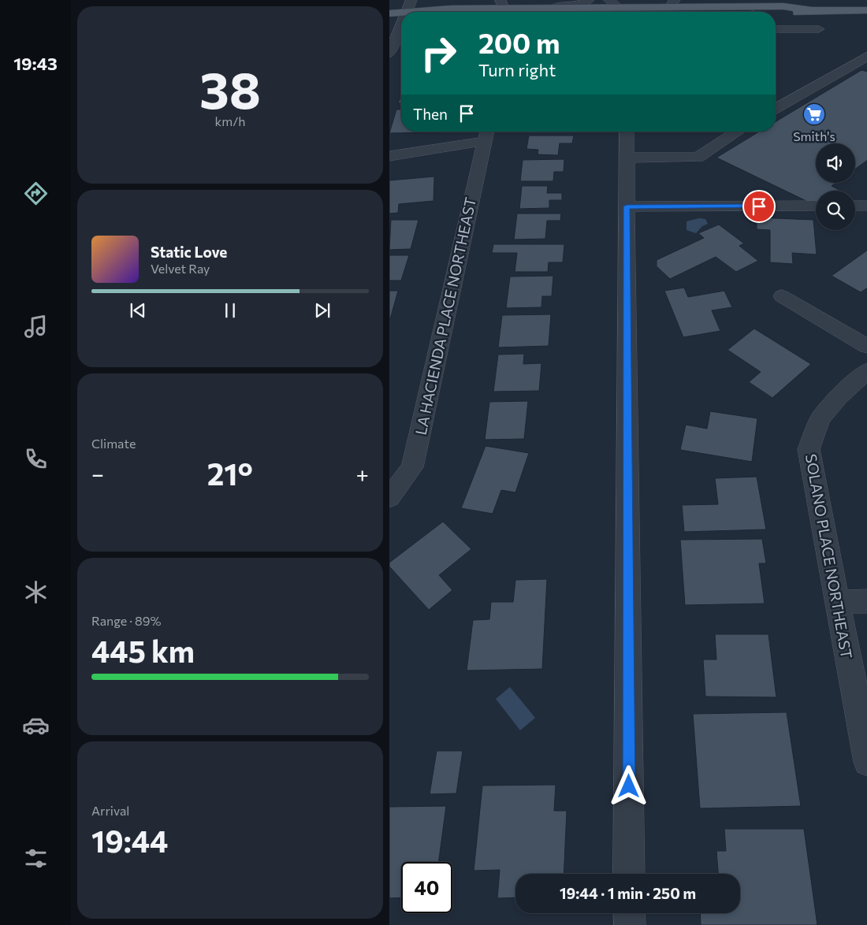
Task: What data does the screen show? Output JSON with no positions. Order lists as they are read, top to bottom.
{
  "streets": {
    "street": ["LA HACIENDA PLACE NORTHEAST", "SOLANO PLACE NORTHEAST"]
  },
  "places": {
    "supermarket": ["Smith's"]
  },
  "page": {
    "tabs": "19:43",
    "tile": [
      ["38", "km/h"],
      "Climate",
      ["Range · 89%", "445 km"],
      ["Arrival", "19:44"]
    ],
    "turn": ["200 m", "Turn right"],
    "then": "Then",
    "song": ["Static Love", "Velvet Ray"],
    "heat": ["−", "21°", "+"],
    "limit": "40",
    "trip": "19:44 · 1 min · 250 m"
  }
}
